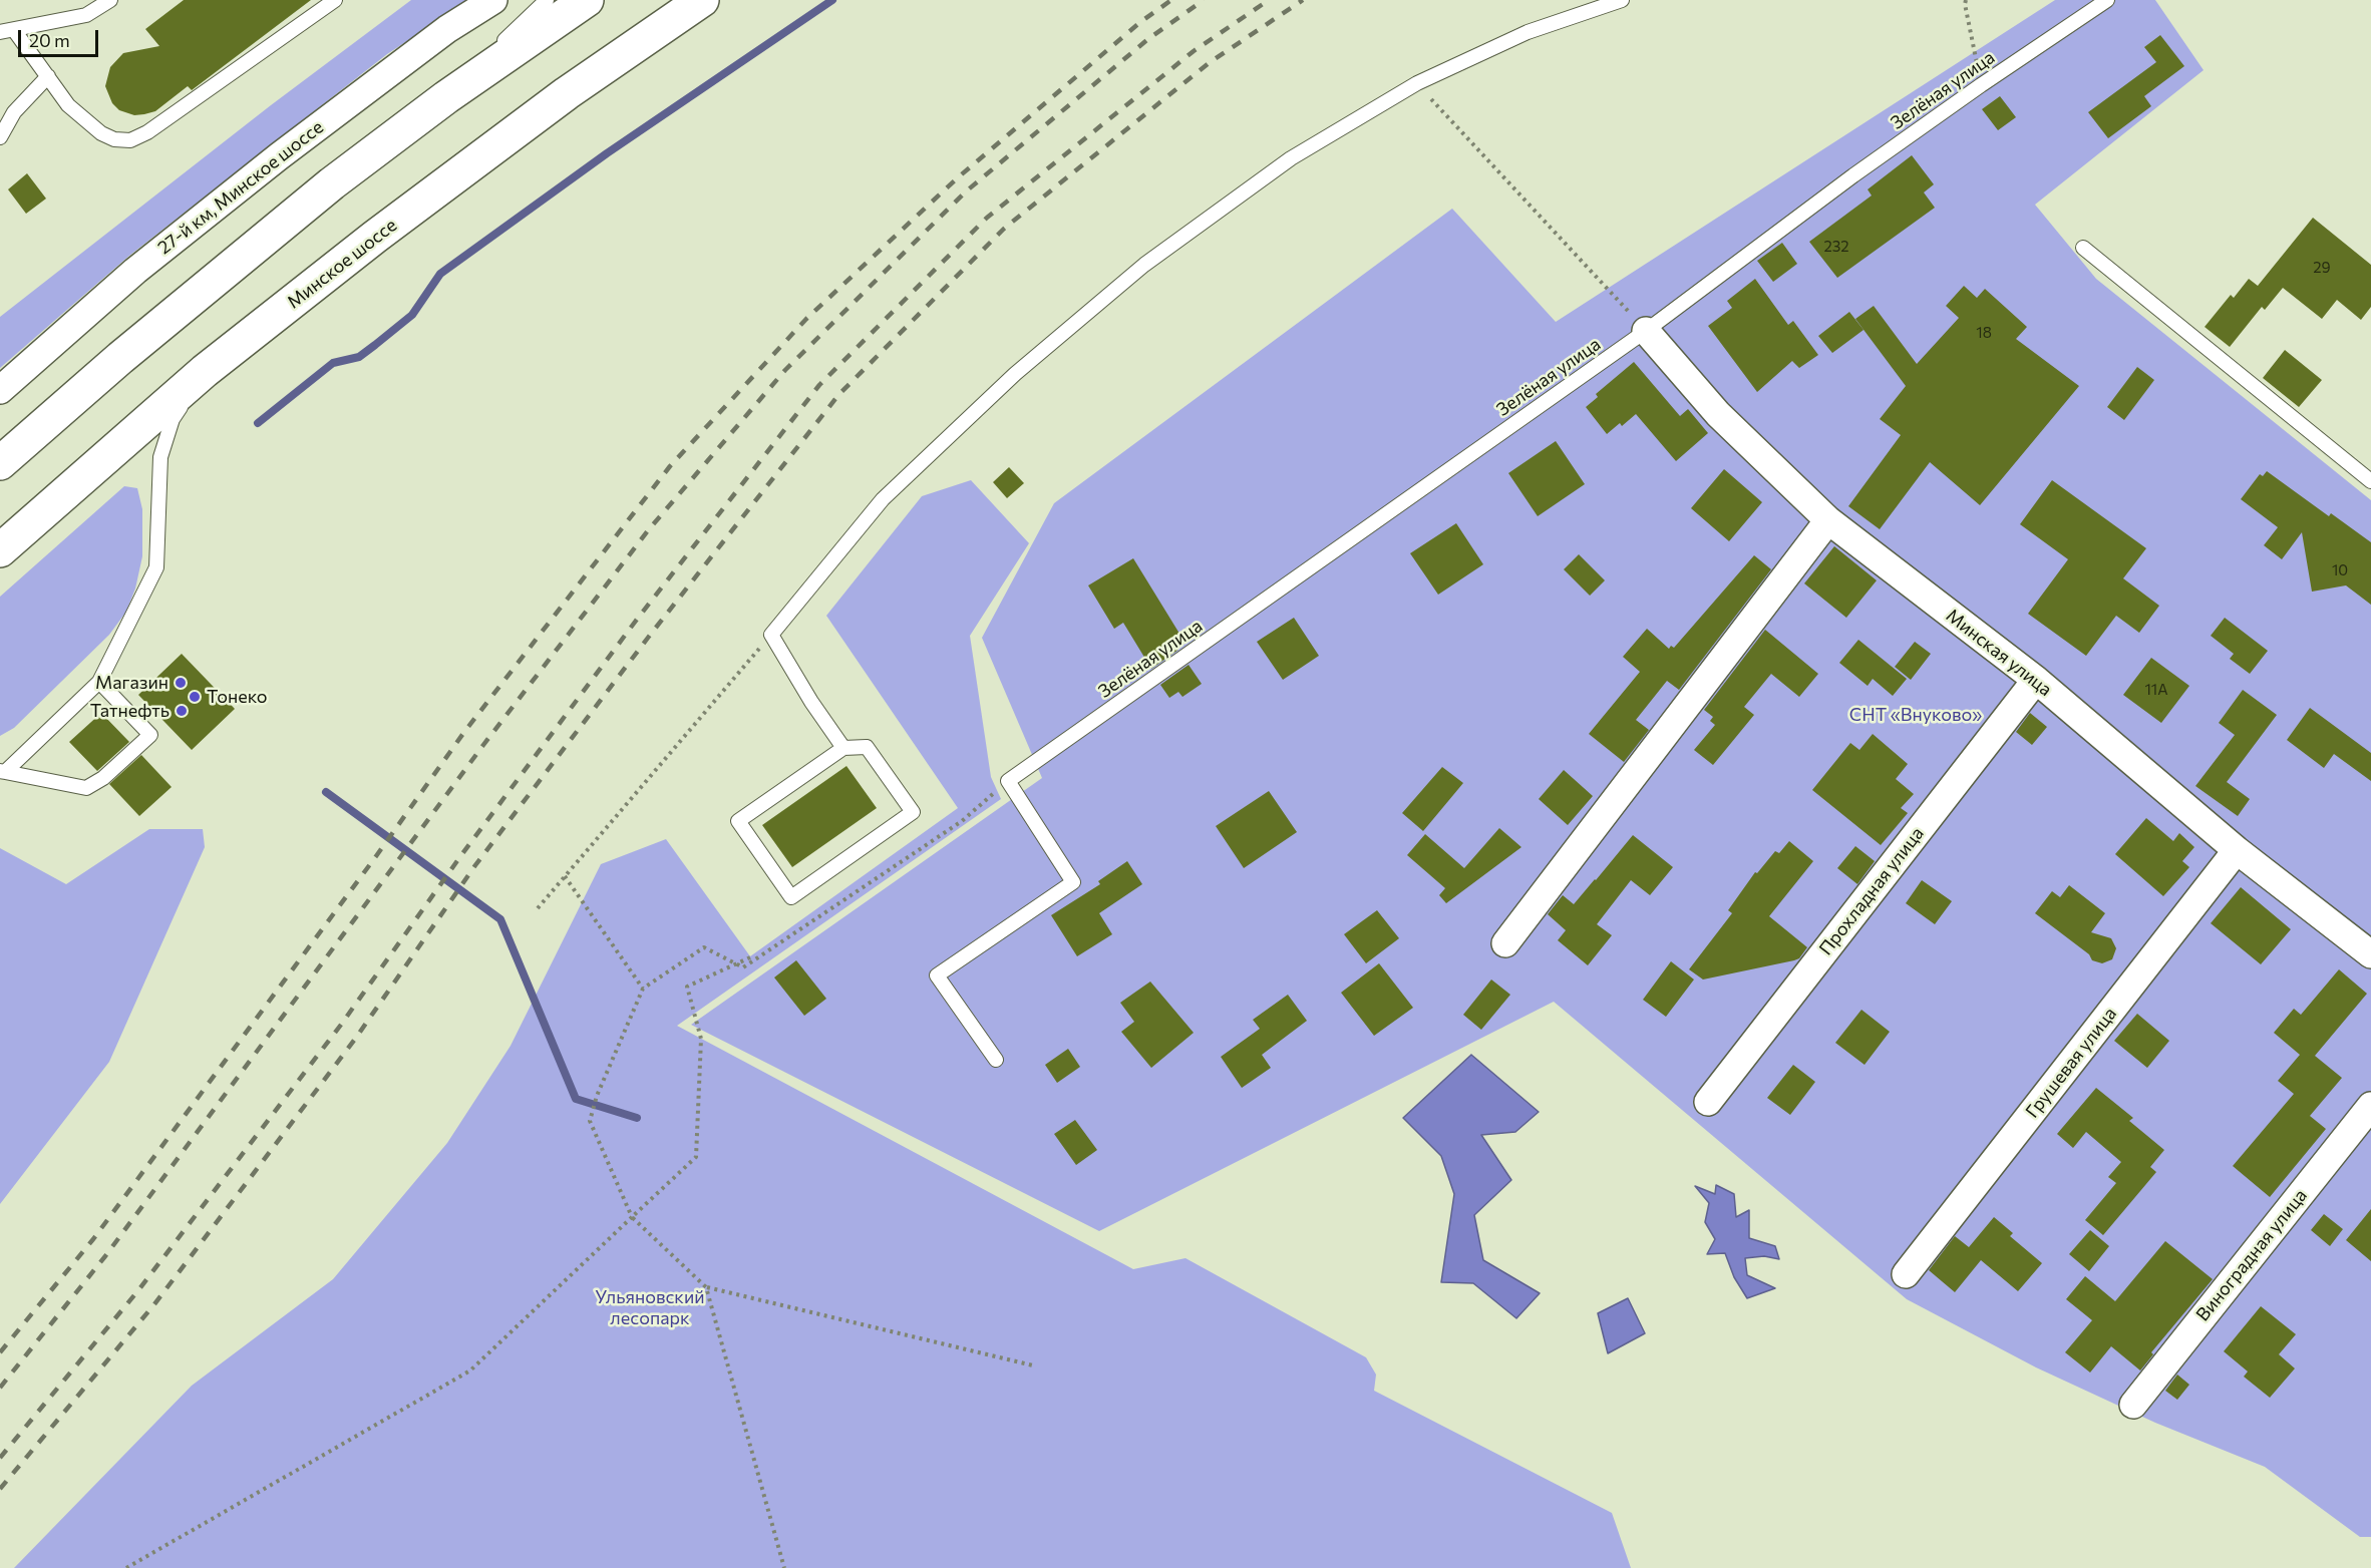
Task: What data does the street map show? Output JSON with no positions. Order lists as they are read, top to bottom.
{
  "streets": {
    "highway": ["Минское шоссе"],
    "street": [
      "27-й км, Минское шоссе",
      "Минская улица",
      "Прохладная улица",
      "Грушевая улица",
      "Виноградная улица"
    ],
    "lane": ["Зелёная улица"]
  },
  "crossings": [
    ["Зелёная улица", "Минская улица"],
    ["Минская улица", "Прохладная улица"],
    ["Минская улица", "Грушевая улица"]
  ],
  "parks": ["СНТ «Внуково»", "Ульяновский лесопарк"],
  "places": ["Магазин", "Тонеко", "Татнефть"],
  "house_numbers": [
    "232",
    "29",
    "18",
    "10",
    "11А"
  ],
  "scale_bar": "20 m"
}
